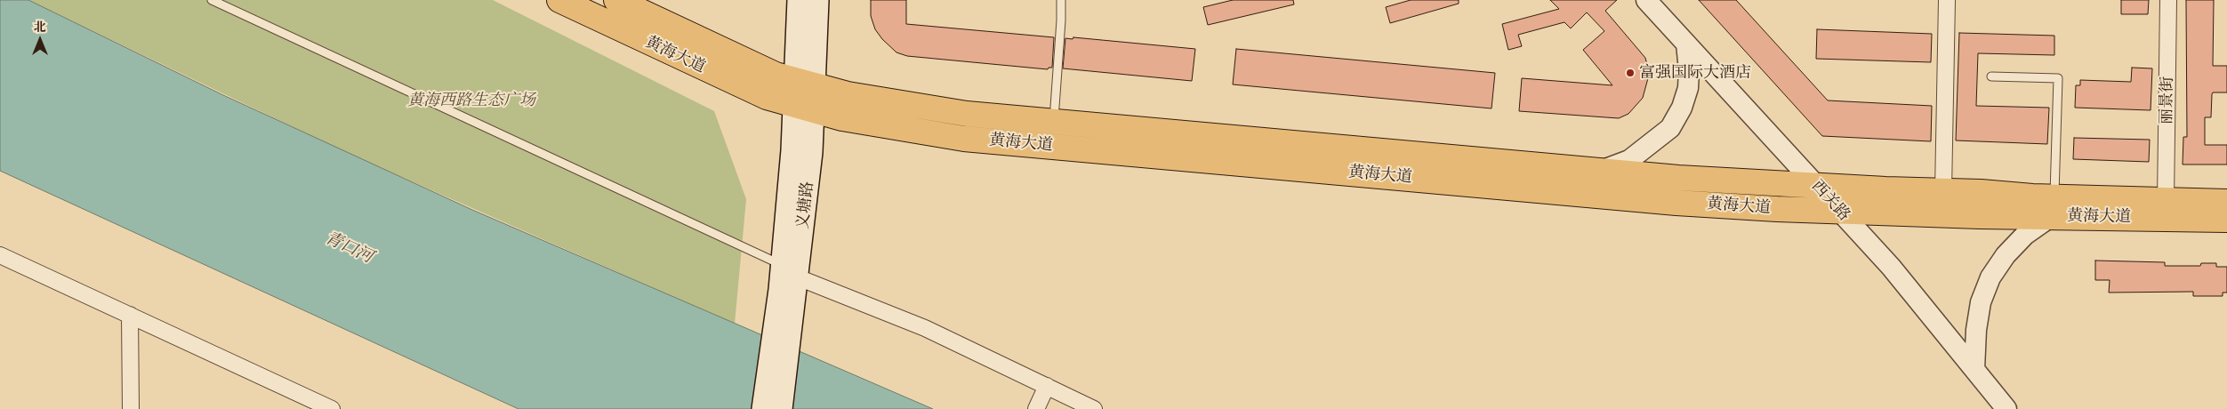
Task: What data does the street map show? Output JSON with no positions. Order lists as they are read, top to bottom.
{
  "streets": {
    "main road": ["黄海大道", "义塘路"],
    "street": ["丽景街", "西关路"]
  },
  "crossings": [
    ["黄海大道", "丽景街"],
    ["黄海大道", "西关路"],
    ["黄海大道", "义塘路"]
  ],
  "water": ["青口河"],
  "parks": ["黄海西路生态广场"],
  "places": ["富强国际大酒店"],
  "north": "top"
}
